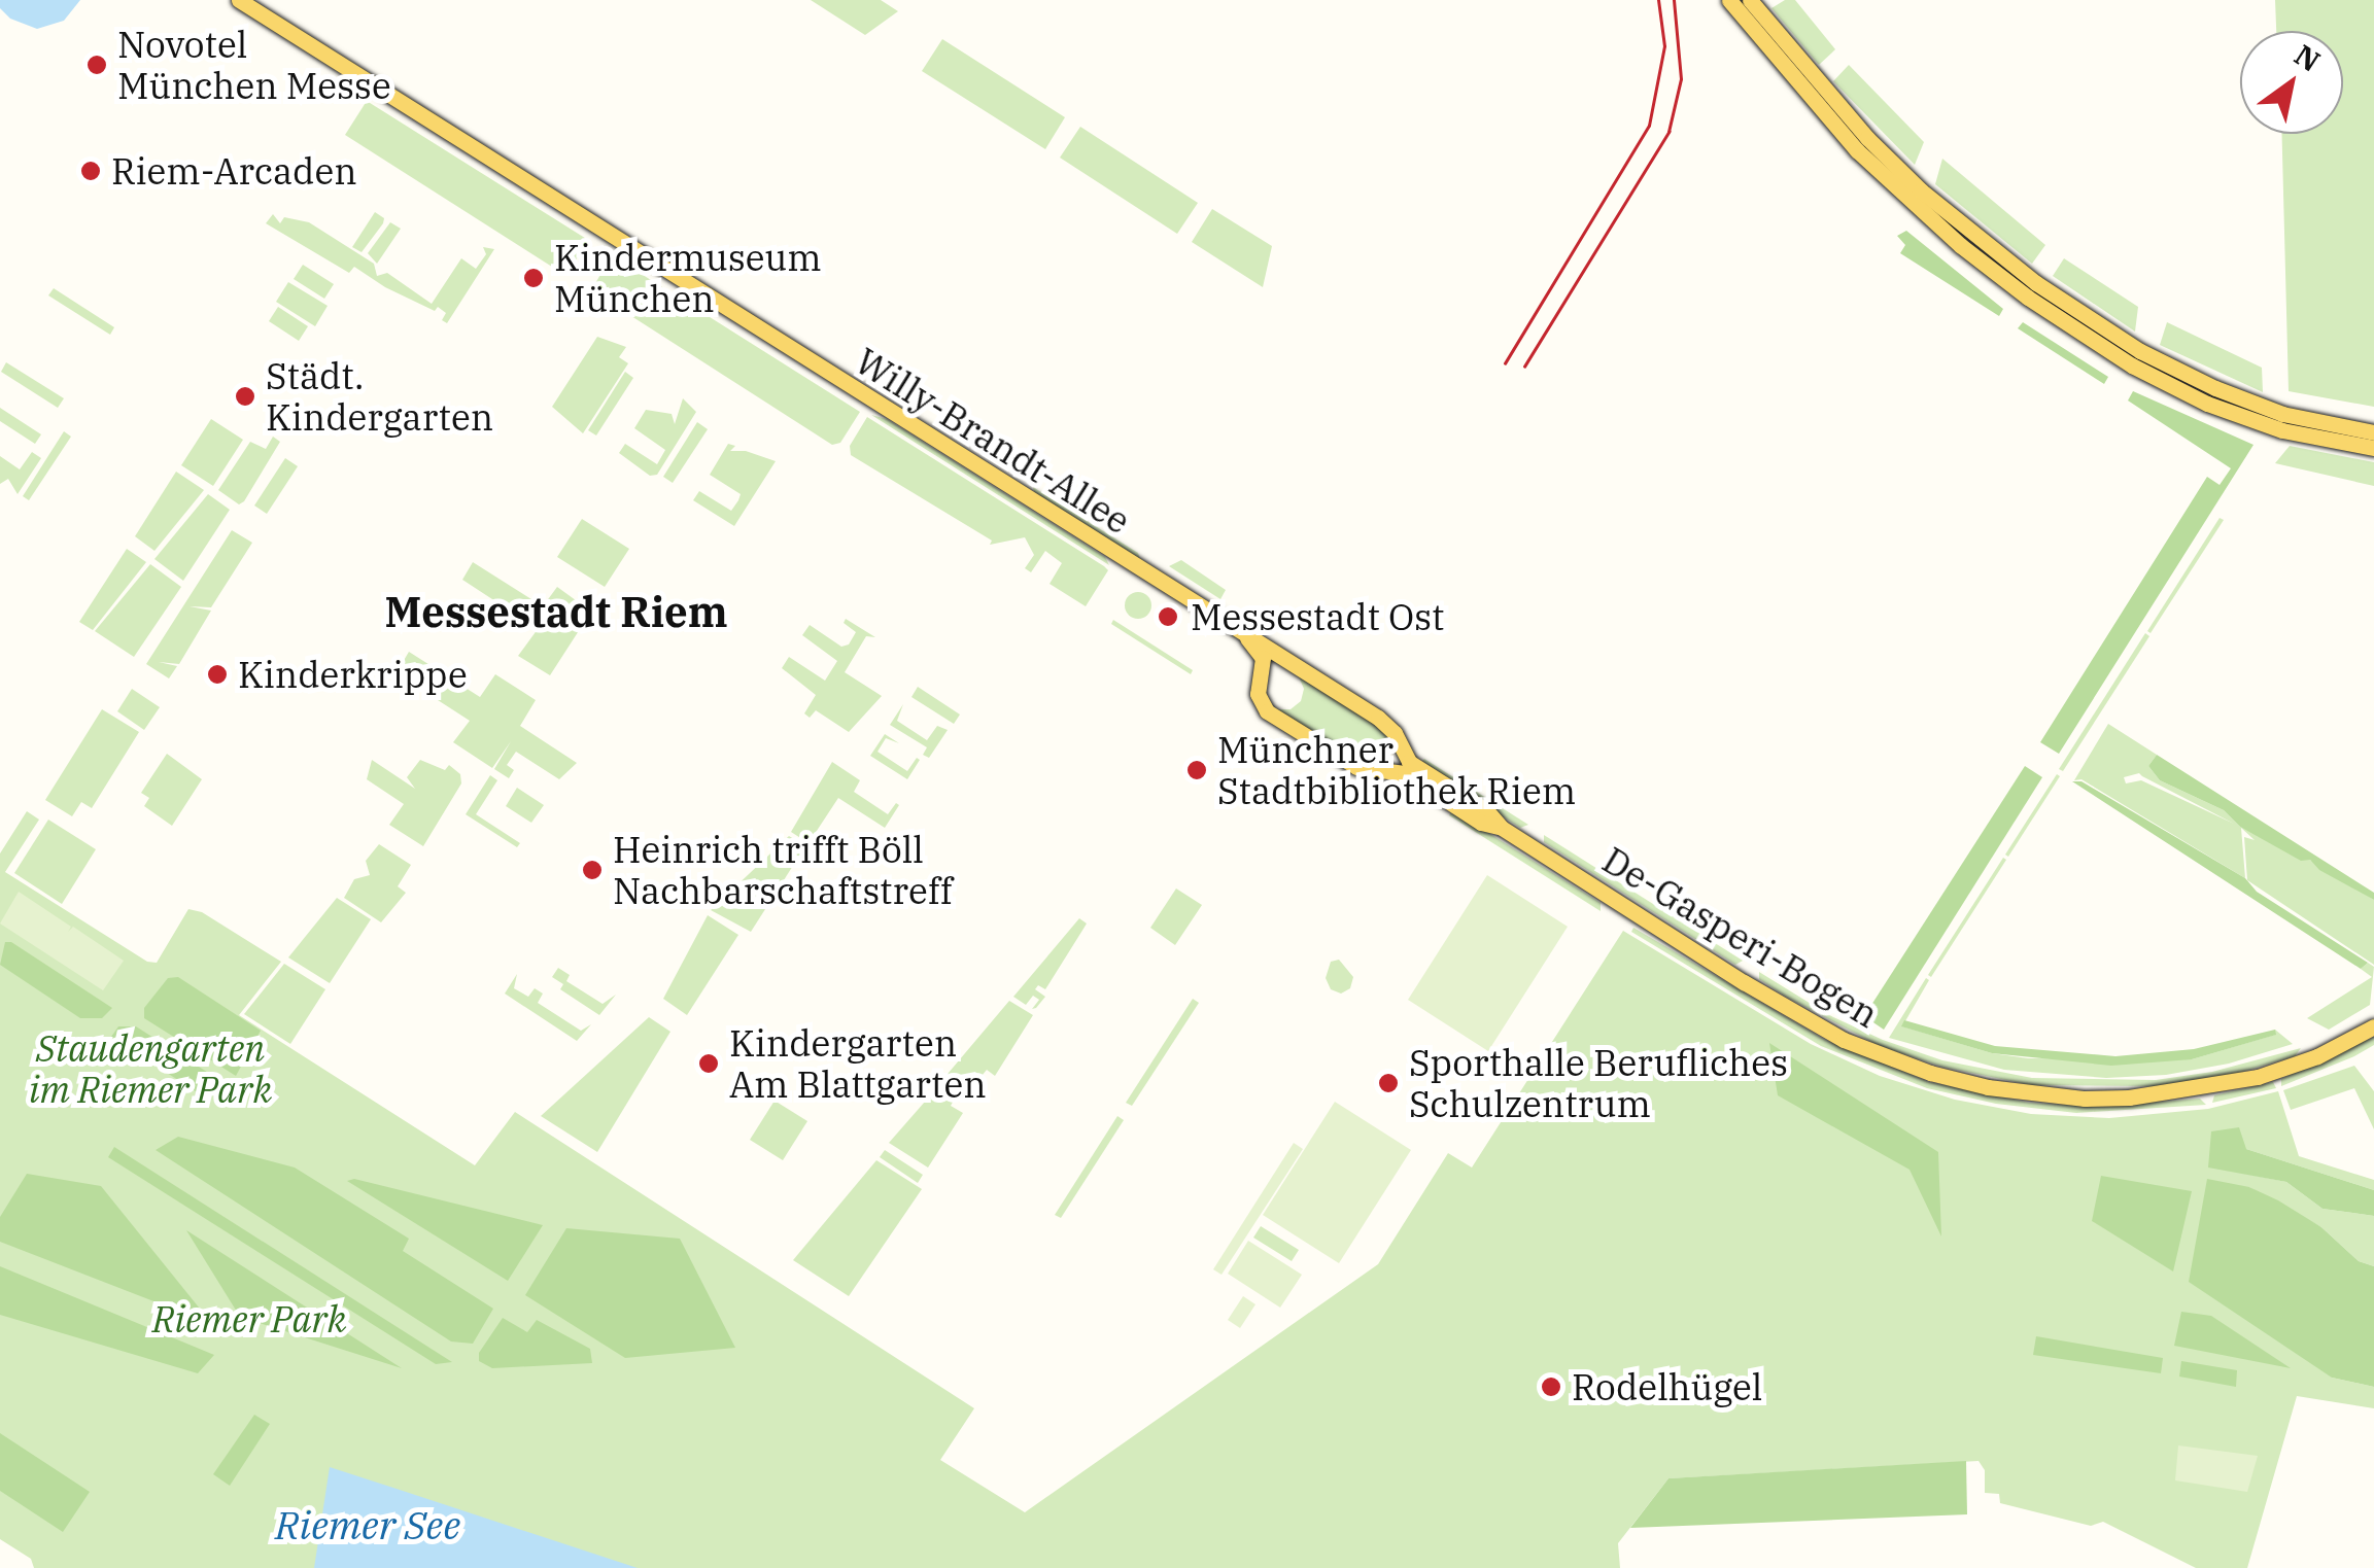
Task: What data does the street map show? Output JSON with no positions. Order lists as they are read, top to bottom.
{
  "streets": {
    "main road": ["Willy-Brandt-Allee", "De-Gasperi-Bogen"]
  },
  "crossings": [
    ["Willy-Brandt-Allee", "De-Gasperi-Bogen"]
  ],
  "districts": ["Messestadt Riem"],
  "water": ["Riemer See"],
  "parks": ["Staudengarten im Riemer Park", "Riemer Park"],
  "places": [
    "Novotel München Messe",
    "Riem-Arcaden",
    "Kindermuseum München",
    "Städt. Kindergarten",
    "Messestadt Ost",
    "Kinderkrippe",
    "Münchner Stadtbibliothek Riem",
    "Heinrich trifft Böll Nachbarschaftstreff",
    "Kindergarten Am Blattgarten",
    "Sporthalle Berufliches Schulzentrum",
    "Rodelhügel"
  ],
  "north": "top right"
}
